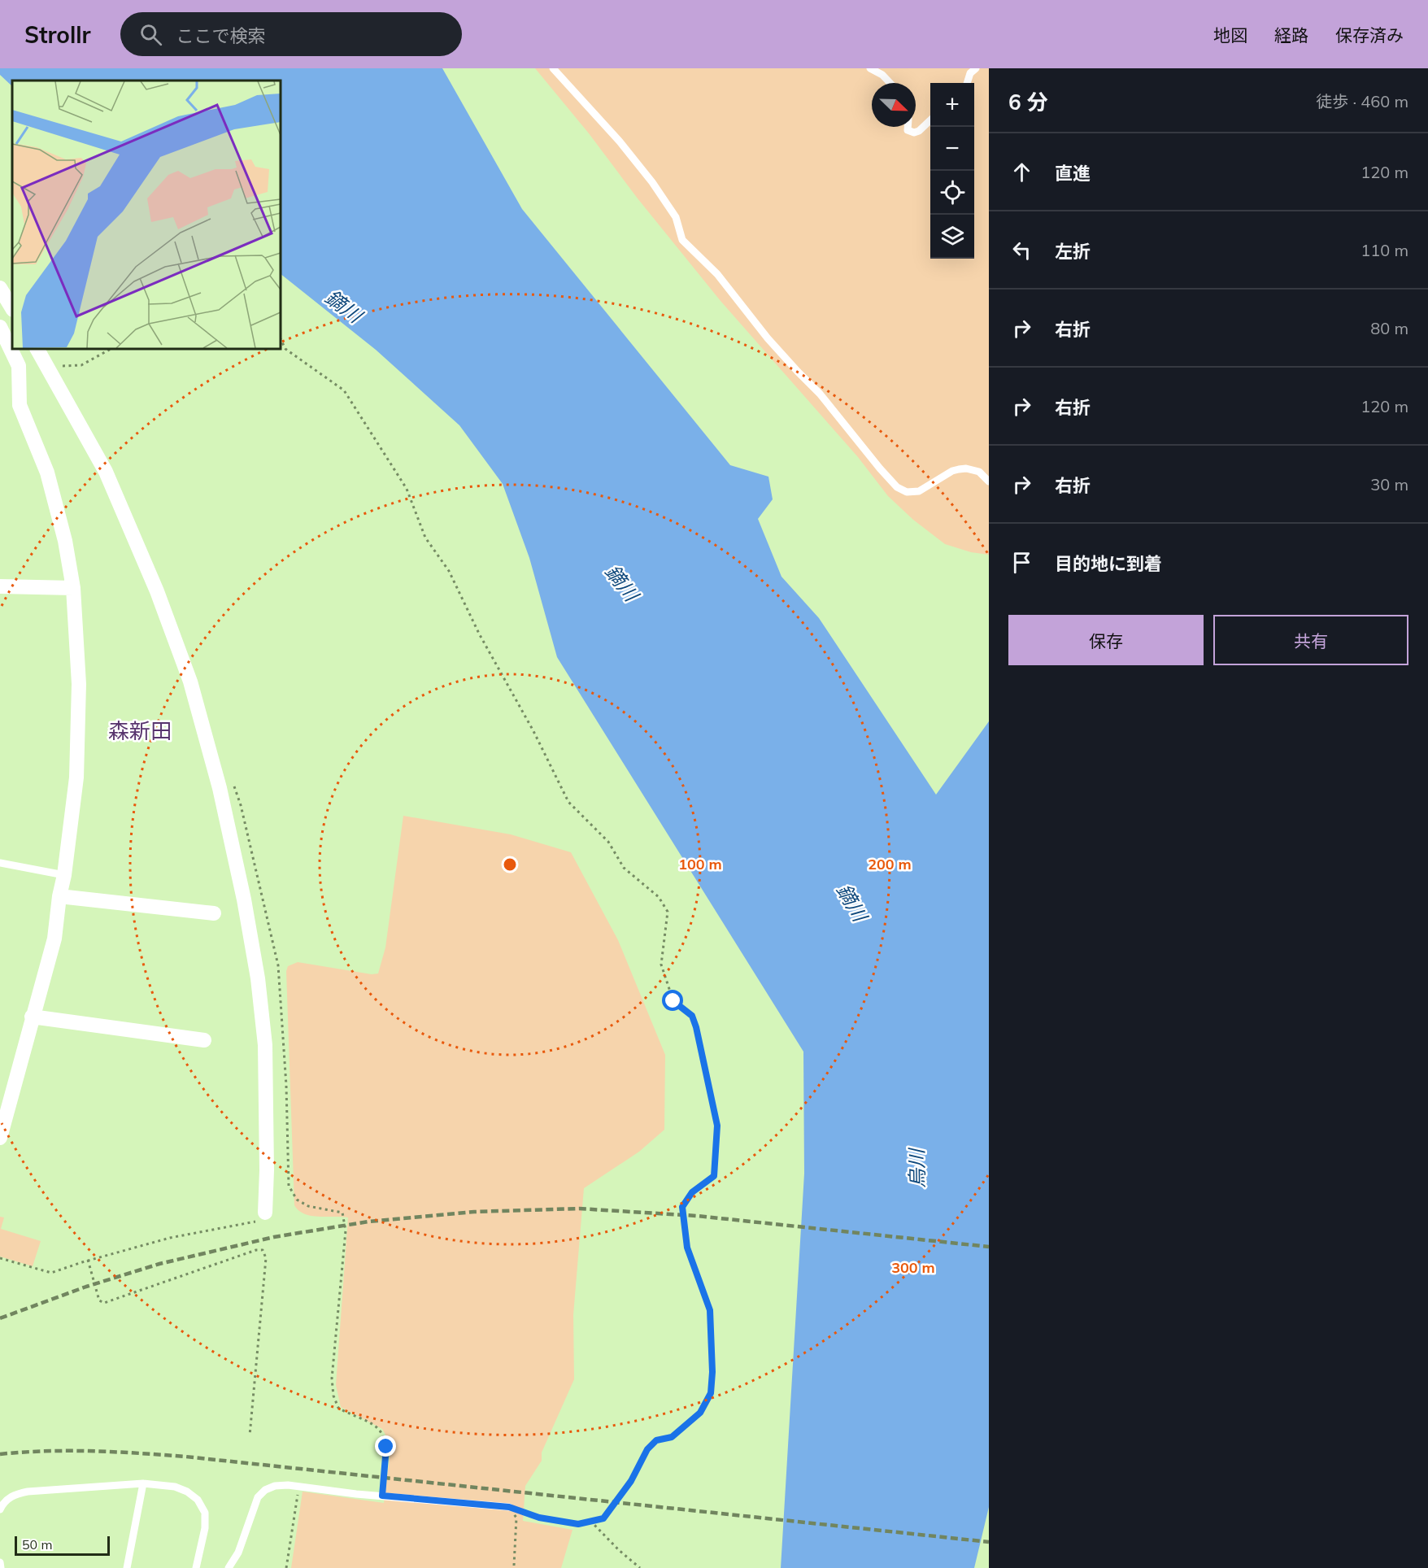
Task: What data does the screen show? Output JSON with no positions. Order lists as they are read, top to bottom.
{
  "districts": ["森新田"],
  "water": ["鏑川", "烏川"],
  "scale_bar": "50 m",
  "north": "bottom right",
  "page": {
    "header": "Strollr",
    "search": "ここで検索",
    "nav": ["地図", "経路", "保存済み"],
    "heading": ["6 分", "徒歩 · 460 m"],
    "map_buttons": ["+", "−"],
    "list": [
      ["直進", "120 m"],
      ["左折", "110 m"],
      ["右折", "80 m"],
      ["右折", "120 m"],
      ["右折", "30 m"],
      "目的地に到着"
    ],
    "buttons": ["保存", "共有"],
    "scale": "50 m"
  },
  "rings": ["100 m", "200 m", "300 m"]
}
